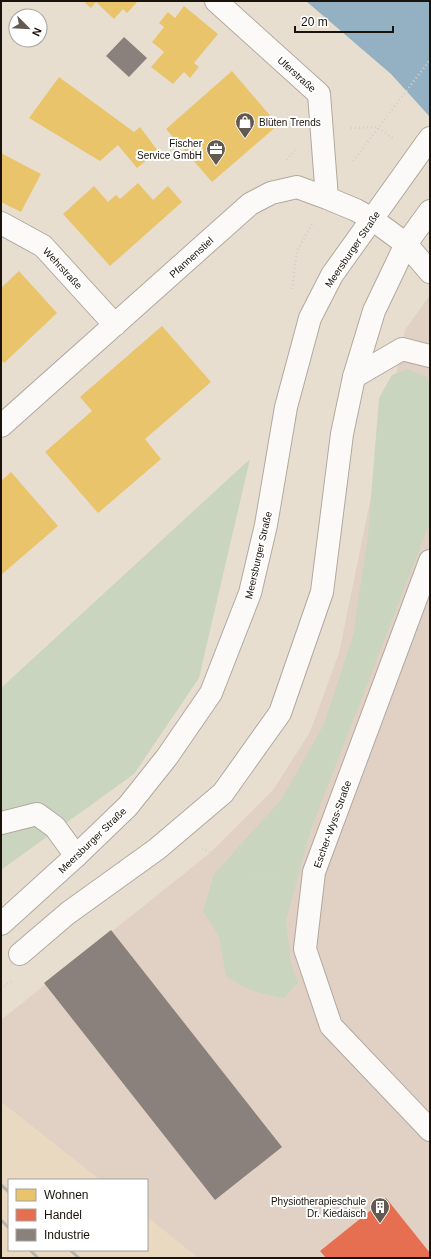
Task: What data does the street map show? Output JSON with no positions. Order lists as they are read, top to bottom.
{
  "streets": {
    "street": [
      "Uferstraße",
      "Meersburger Straße",
      "Pfannenstiel",
      "Wehrstraße",
      "Escher-Wyss-Straße"
    ]
  },
  "crossings": [
    ["Uferstraße", "Pfannenstiel"],
    ["Meersburger Straße", "Pfannenstiel"],
    ["Pfannenstiel", "Wehrstraße"]
  ],
  "places": {
    "shop": ["Blüten Trends"],
    "office": ["Fischer Service GmbH"],
    "building": ["Physiotherapieschule Dr. Kiedaisch"]
  },
  "legend": ["Wohnen", "Handel", "Industrie"],
  "scale_bar": "20 m",
  "north": "bottom right"
}
